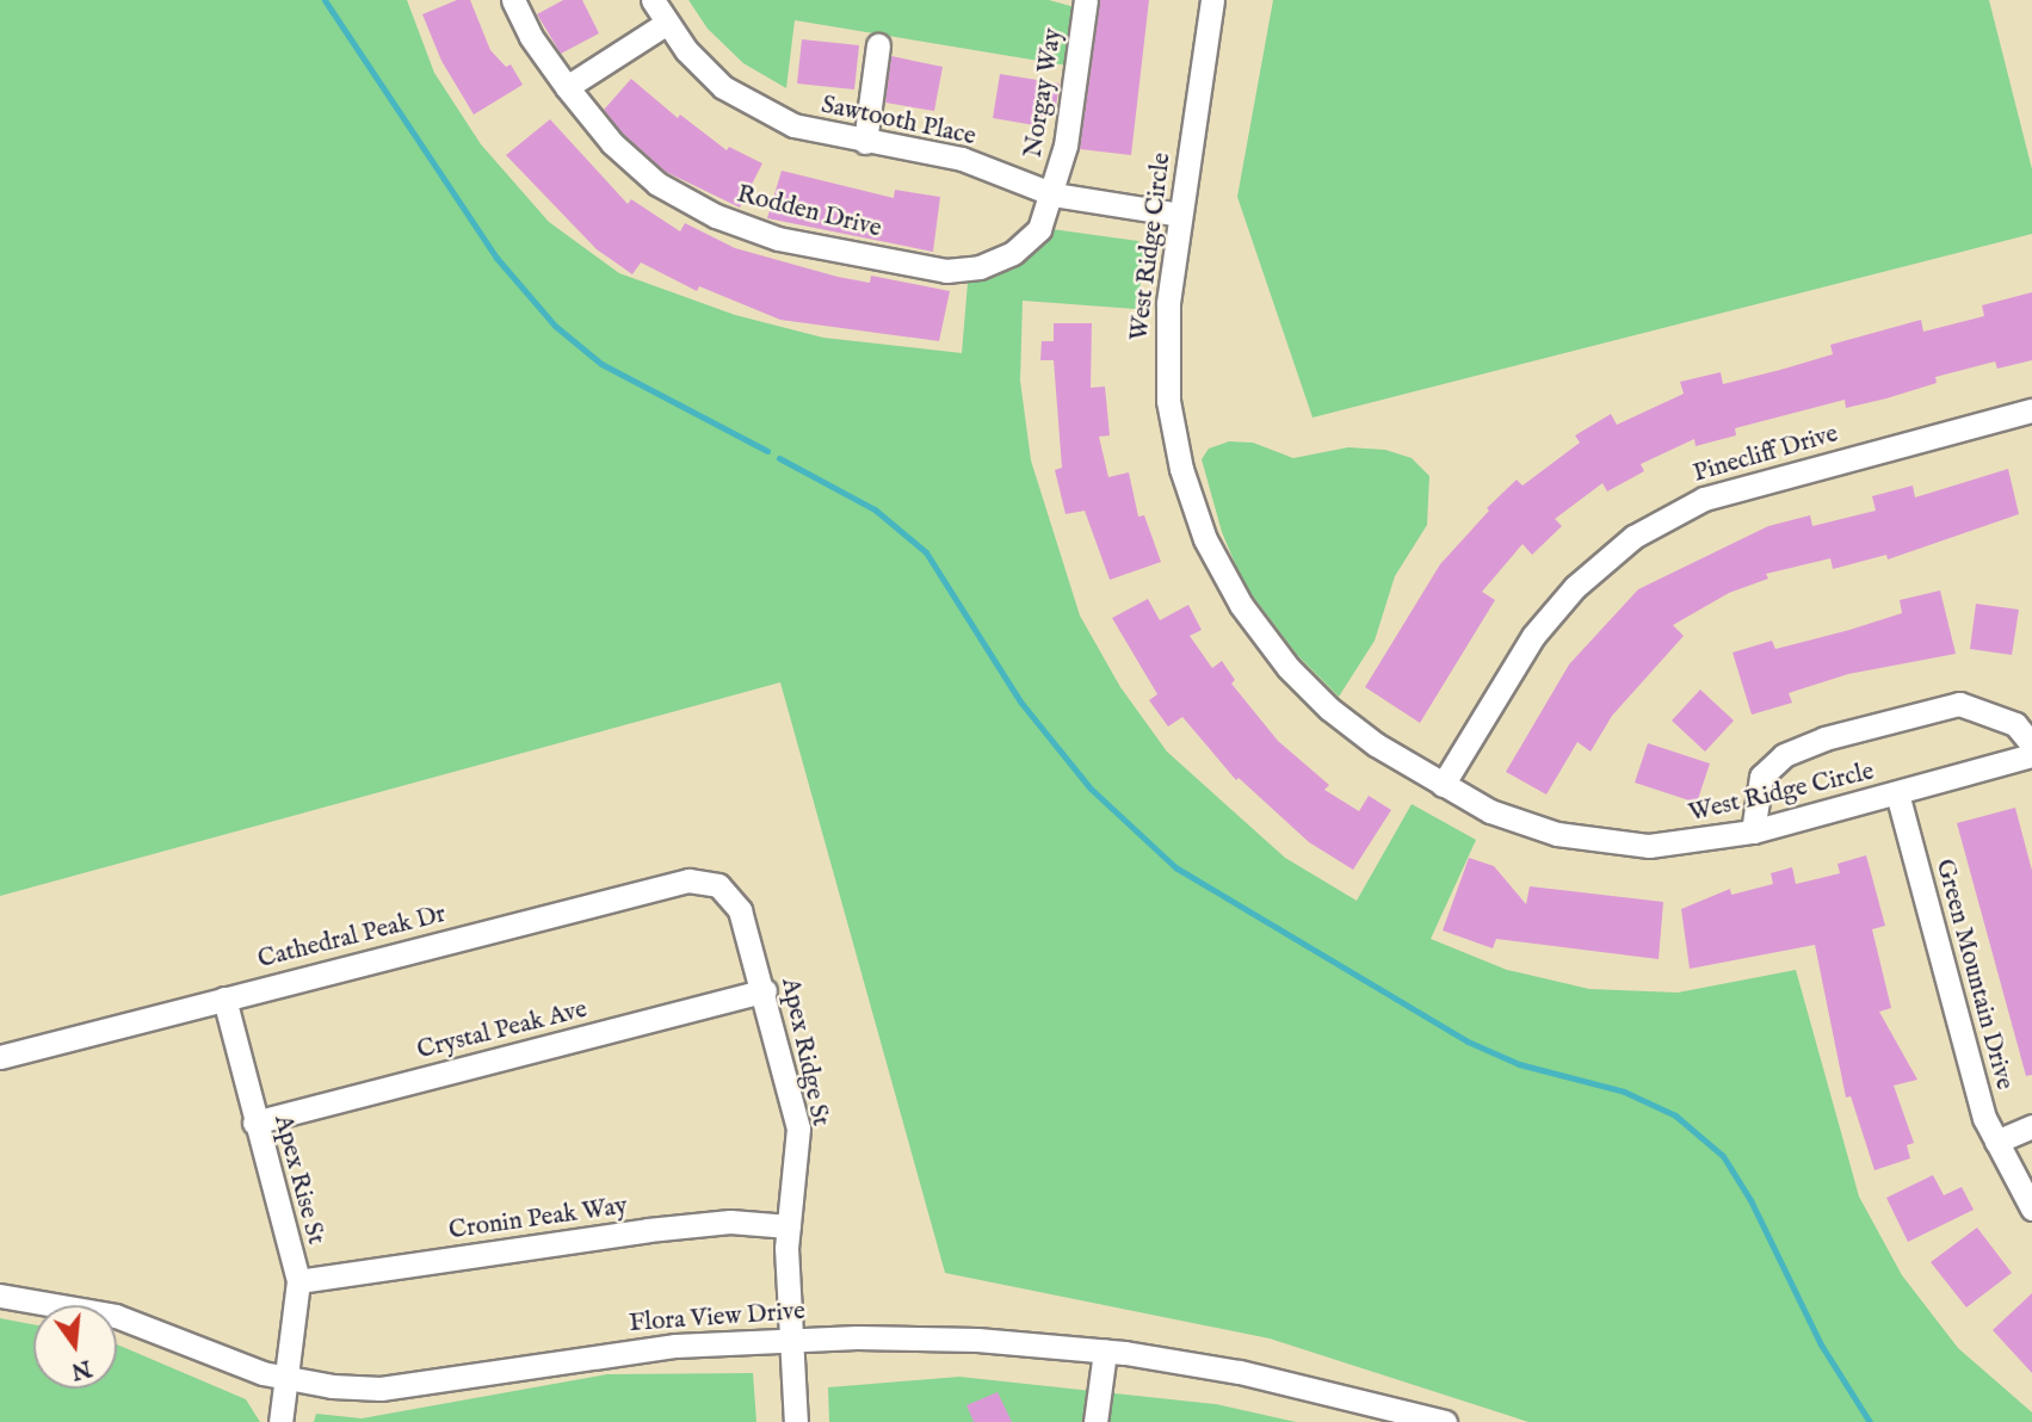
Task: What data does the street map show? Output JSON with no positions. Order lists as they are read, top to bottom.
{
  "streets": {
    "street": [
      "Norgay Way",
      "Sawtooth Place",
      "Rodden Drive",
      "West Ridge Circle",
      "Pinecliff Drive",
      "Cathedral Peak Dr",
      "Green Mountain Drive",
      "Crystal Peak Ave",
      "Apex Ridge St",
      "Apex Rise St",
      "Cronin Peak Way",
      "Flora View Drive"
    ]
  },
  "crossings": [
    ["Norgay Way", "Sawtooth Place"],
    ["Norgay Way", "Rodden Drive"],
    ["Sawtooth Place", "Rodden Drive"],
    ["Sawtooth Place", "West Ridge Circle"],
    ["West Ridge Circle", "Pinecliff Drive"],
    ["West Ridge Circle", "Green Mountain Drive"],
    ["Cathedral Peak Dr", "Apex Ridge St"],
    ["Cathedral Peak Dr", "Apex Rise St"],
    ["Crystal Peak Ave", "Apex Ridge St"],
    ["Crystal Peak Ave", "Apex Rise St"],
    ["Apex Ridge St", "Cronin Peak Way"],
    ["Apex Ridge St", "Flora View Drive"],
    ["Apex Rise St", "Cronin Peak Way"],
    ["Apex Rise St", "Flora View Drive"]
  ],
  "north": "bottom"
}
